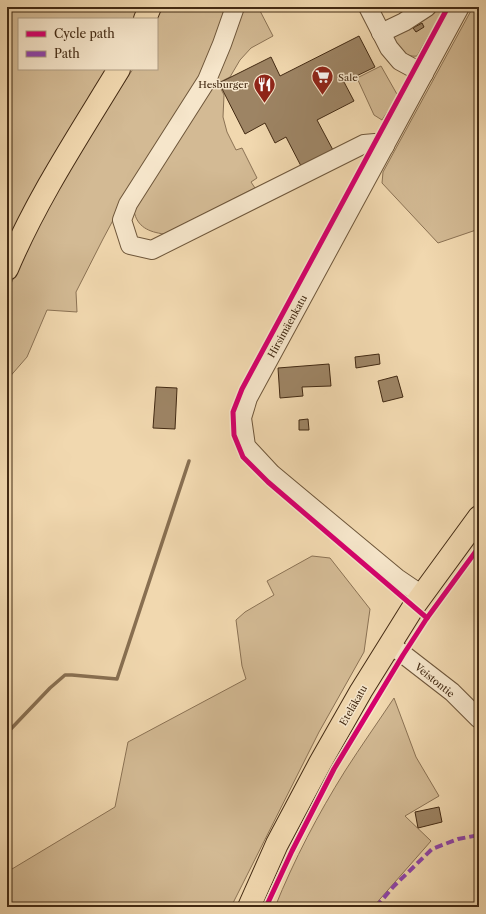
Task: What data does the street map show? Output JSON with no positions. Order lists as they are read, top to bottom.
{
  "streets": {
    "main road": ["Eteläkatu"],
    "street": ["Hirsimäenkatu", "Veistontie"]
  },
  "crossings": [
    ["Hirsimäenkatu", "Eteläkatu"],
    ["Veistontie", "Eteläkatu"]
  ],
  "places": {
    "supermarket": ["Sale"],
    "restaurant": ["Hesburger"]
  },
  "legend": ["Cycle path", "Path"]
}
